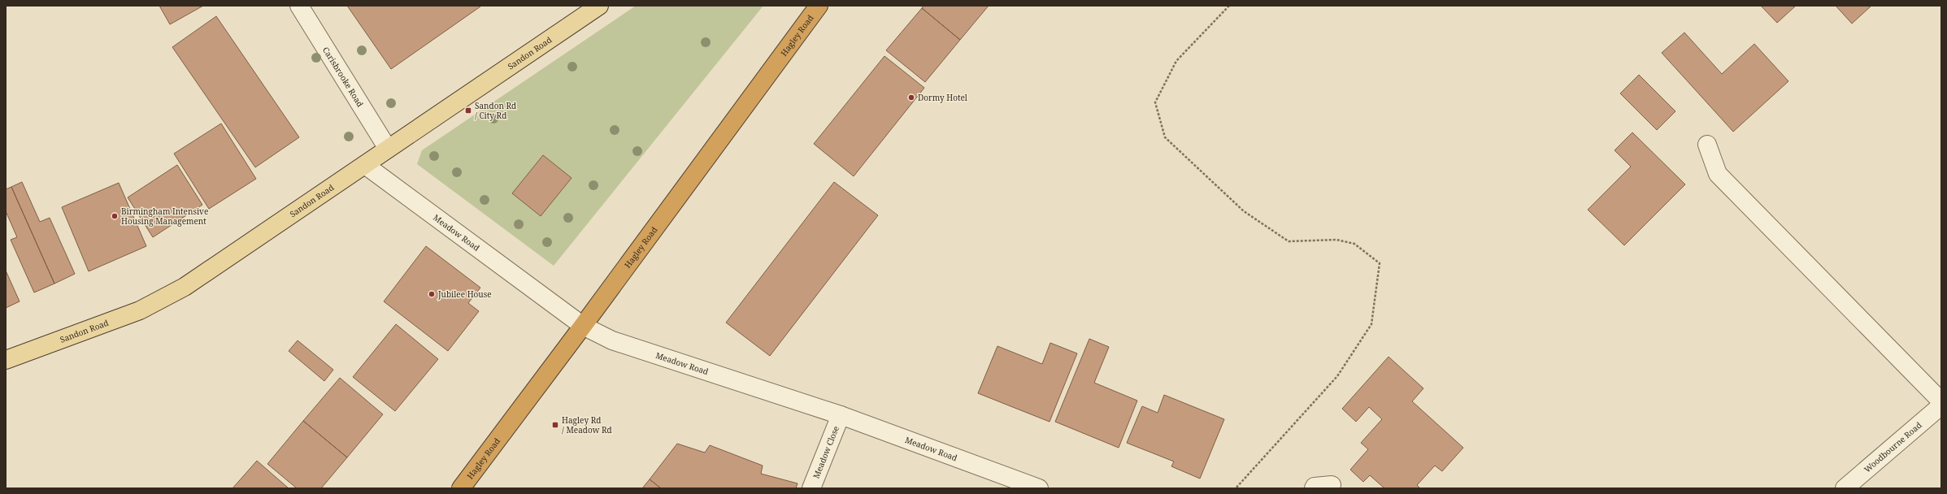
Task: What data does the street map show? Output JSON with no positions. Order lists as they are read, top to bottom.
{
  "streets": {
    "highway": ["Hagley Road"],
    "main road": ["Sandon Road"],
    "street": [
      "Carisbrooke Road",
      "Meadow Road",
      "Woodbourne Road",
      "Meadow Close"
    ]
  },
  "crossings": [
    ["Hagley Road", "Meadow Road"],
    ["Sandon Road", "Carisbrooke Road"],
    ["Sandon Road", "Meadow Road"],
    ["Meadow Road", "Meadow Close"]
  ],
  "places": {
    "other": ["Dormy Hotel", "Birmingham Intensive Housing Management", "Jubilee House"],
    "transit": ["Sandon Rd / City Rd", "Hagley Rd / Meadow Rd"]
  }
}
